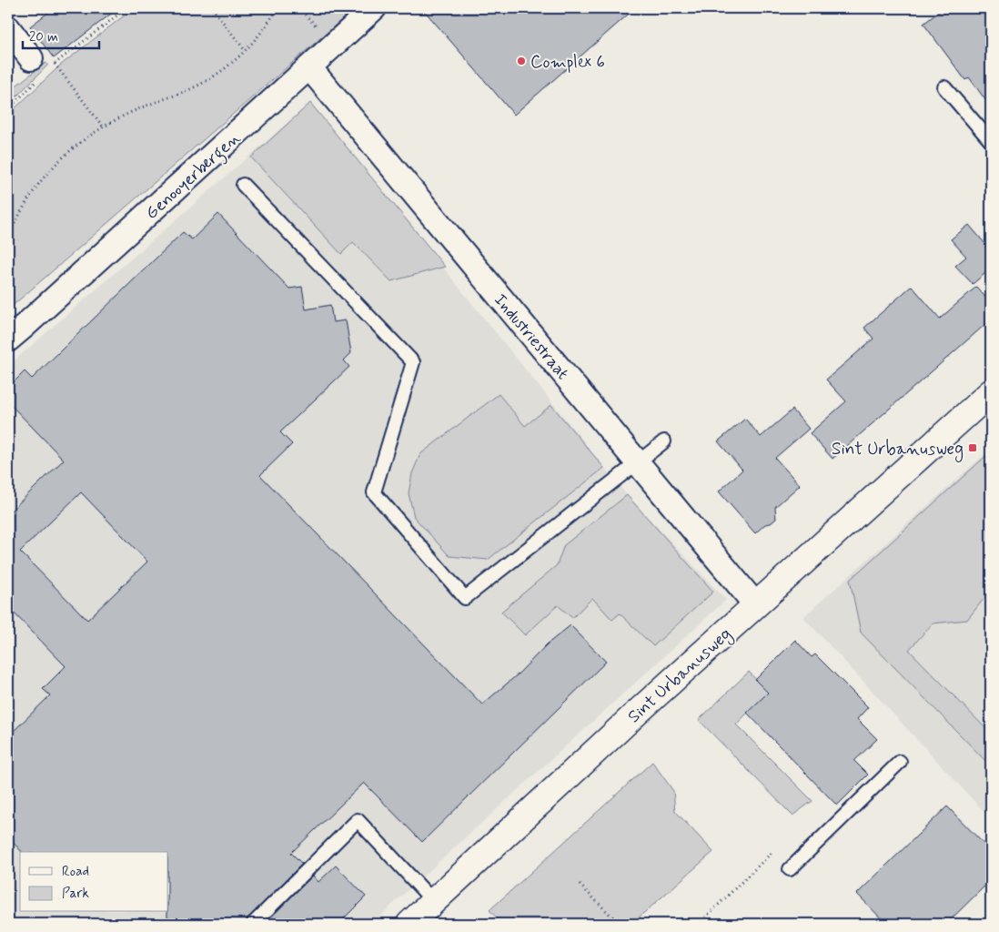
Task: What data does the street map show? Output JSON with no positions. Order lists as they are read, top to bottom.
{
  "streets": {
    "street": ["Genooyerbergen", "Industriestraat", "Sint Urbanusweg"]
  },
  "crossings": [
    ["Genooyerbergen", "Industriestraat"],
    ["Industriestraat", "Sint Urbanusweg"]
  ],
  "places": {
    "other": ["Complex 6"],
    "transit": ["Sint Urbanusweg"]
  },
  "legend": ["Road", "Park"],
  "scale_bar": "20 m"
}
